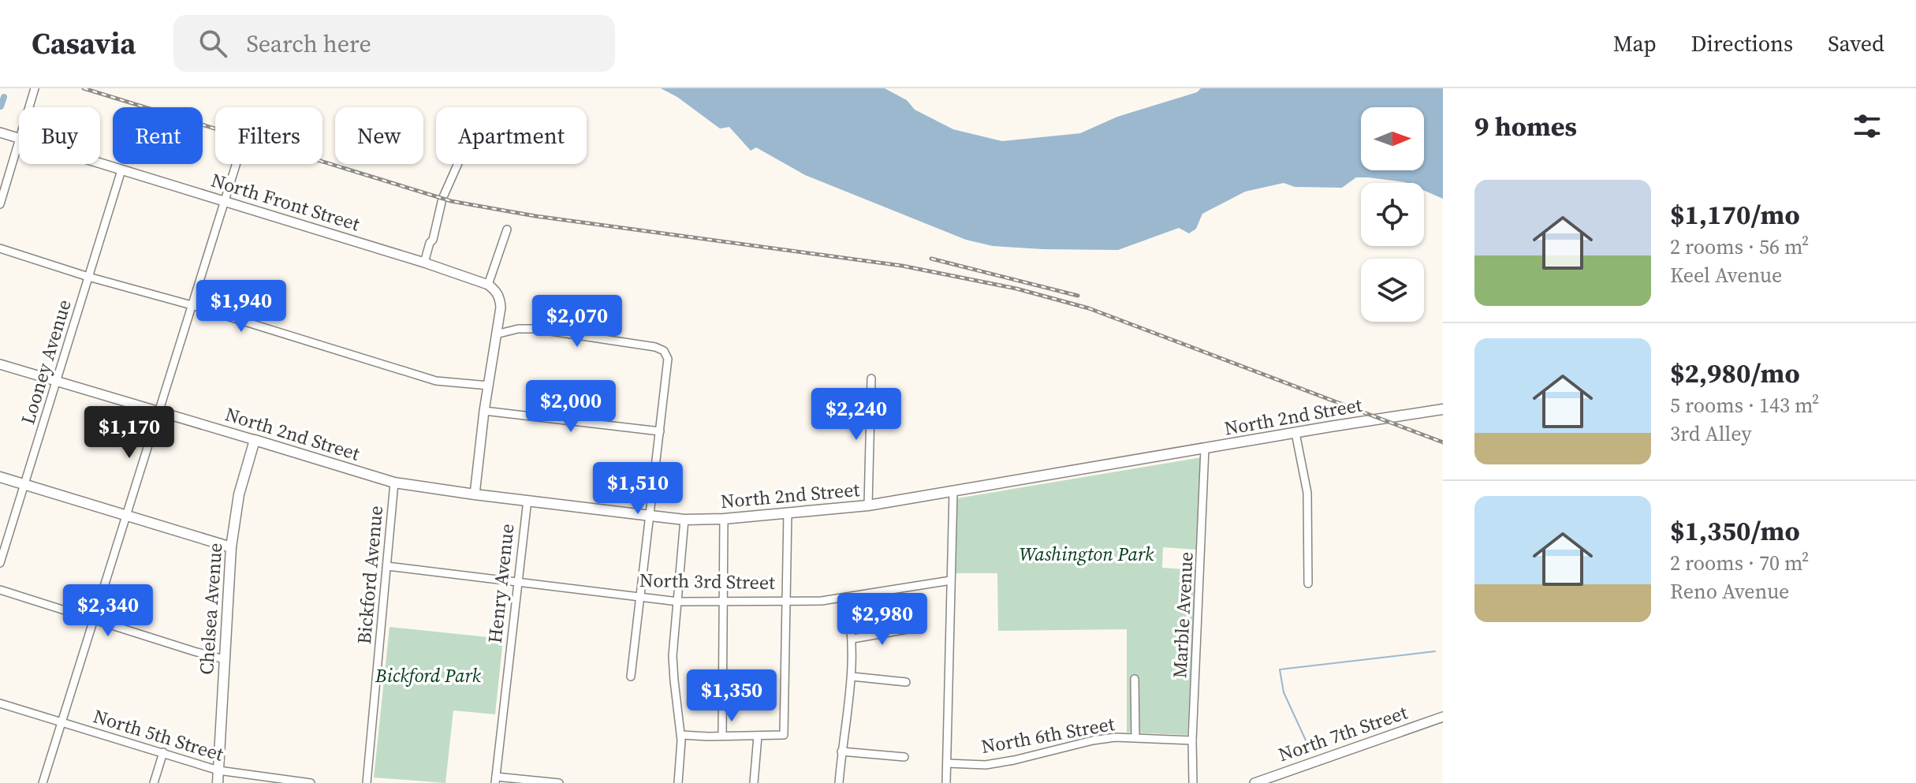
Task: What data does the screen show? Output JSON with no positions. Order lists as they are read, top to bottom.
{
  "streets": {
    "main road": ["North 2nd Street", "Chelsea Avenue"],
    "street": [
      "North Front Street",
      "Looney Avenue",
      "Bickford Avenue",
      "North 3rd Street",
      "Henry Avenue",
      "Marble Avenue",
      "North 7th Street",
      "North 5th Street",
      "North 6th Street"
    ]
  },
  "crossings": [
    ["North Front Street", "Looney Avenue"],
    ["Looney Avenue", "North 2nd Street"],
    ["North 2nd Street", "Bickford Avenue"],
    ["North 2nd Street", "Henry Avenue"],
    ["North 2nd Street", "Chelsea Avenue"],
    ["North 2nd Street", "Marble Avenue"],
    ["Bickford Avenue", "North 3rd Street"],
    ["North 3rd Street", "Henry Avenue"],
    ["Chelsea Avenue", "North 5th Street"],
    ["Marble Avenue", "North 6th Street"]
  ],
  "parks": ["Washington Park", "Bickford Park"],
  "north": "right",
  "page": {
    "header": "Casavia",
    "search": "Search here",
    "nav": ["Map", "Directions", "Saved"],
    "heading": "9 homes",
    "chip": [
      "Buy",
      "Rent",
      "Filters",
      "New",
      "Apartment"
    ],
    "list": [
      {
        "name": "$1,170/mo",
        "note": "2 rooms · 56 m² · Keel Avenue"
      },
      {
        "name": "$2,980/mo",
        "note": "5 rooms · 143 m² · 3rd Alley"
      },
      {
        "name": "$1,350/mo",
        "note": "2 rooms · 70 m² · Reno Avenue"
      }
    ],
    "price": [
      "$1,940",
      "$2,070",
      "$2,000",
      "$2,240",
      "$1,170",
      "$1,510",
      "$2,340",
      "$2,980",
      "$1,350"
    ]
  }
}
